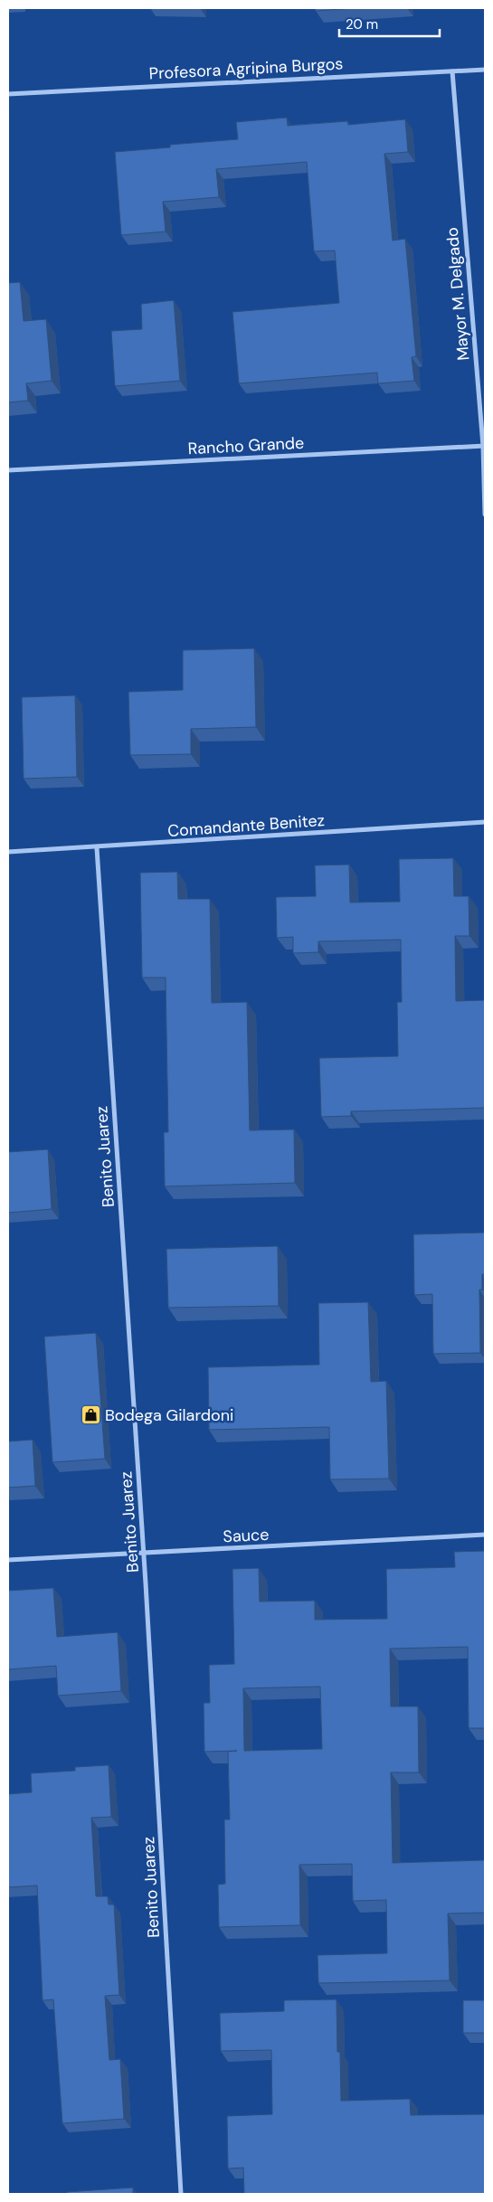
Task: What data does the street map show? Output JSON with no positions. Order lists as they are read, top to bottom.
{
  "streets": {
    "street": [
      "Profesora Agripina Burgos",
      "Mayor M. Delgado",
      "Rancho Grande",
      "Comandante Benitez",
      "Benito Juarez",
      "Sauce"
    ]
  },
  "crossings": [
    ["Profesora Agripina Burgos", "Mayor M. Delgado"],
    ["Mayor M. Delgado", "Rancho Grande"],
    ["Comandante Benitez", "Benito Juarez"],
    ["Benito Juarez", "Sauce"]
  ],
  "places": {
    "shop": ["Bodega Gilardoni"]
  },
  "scale_bar": "20 m"
}
